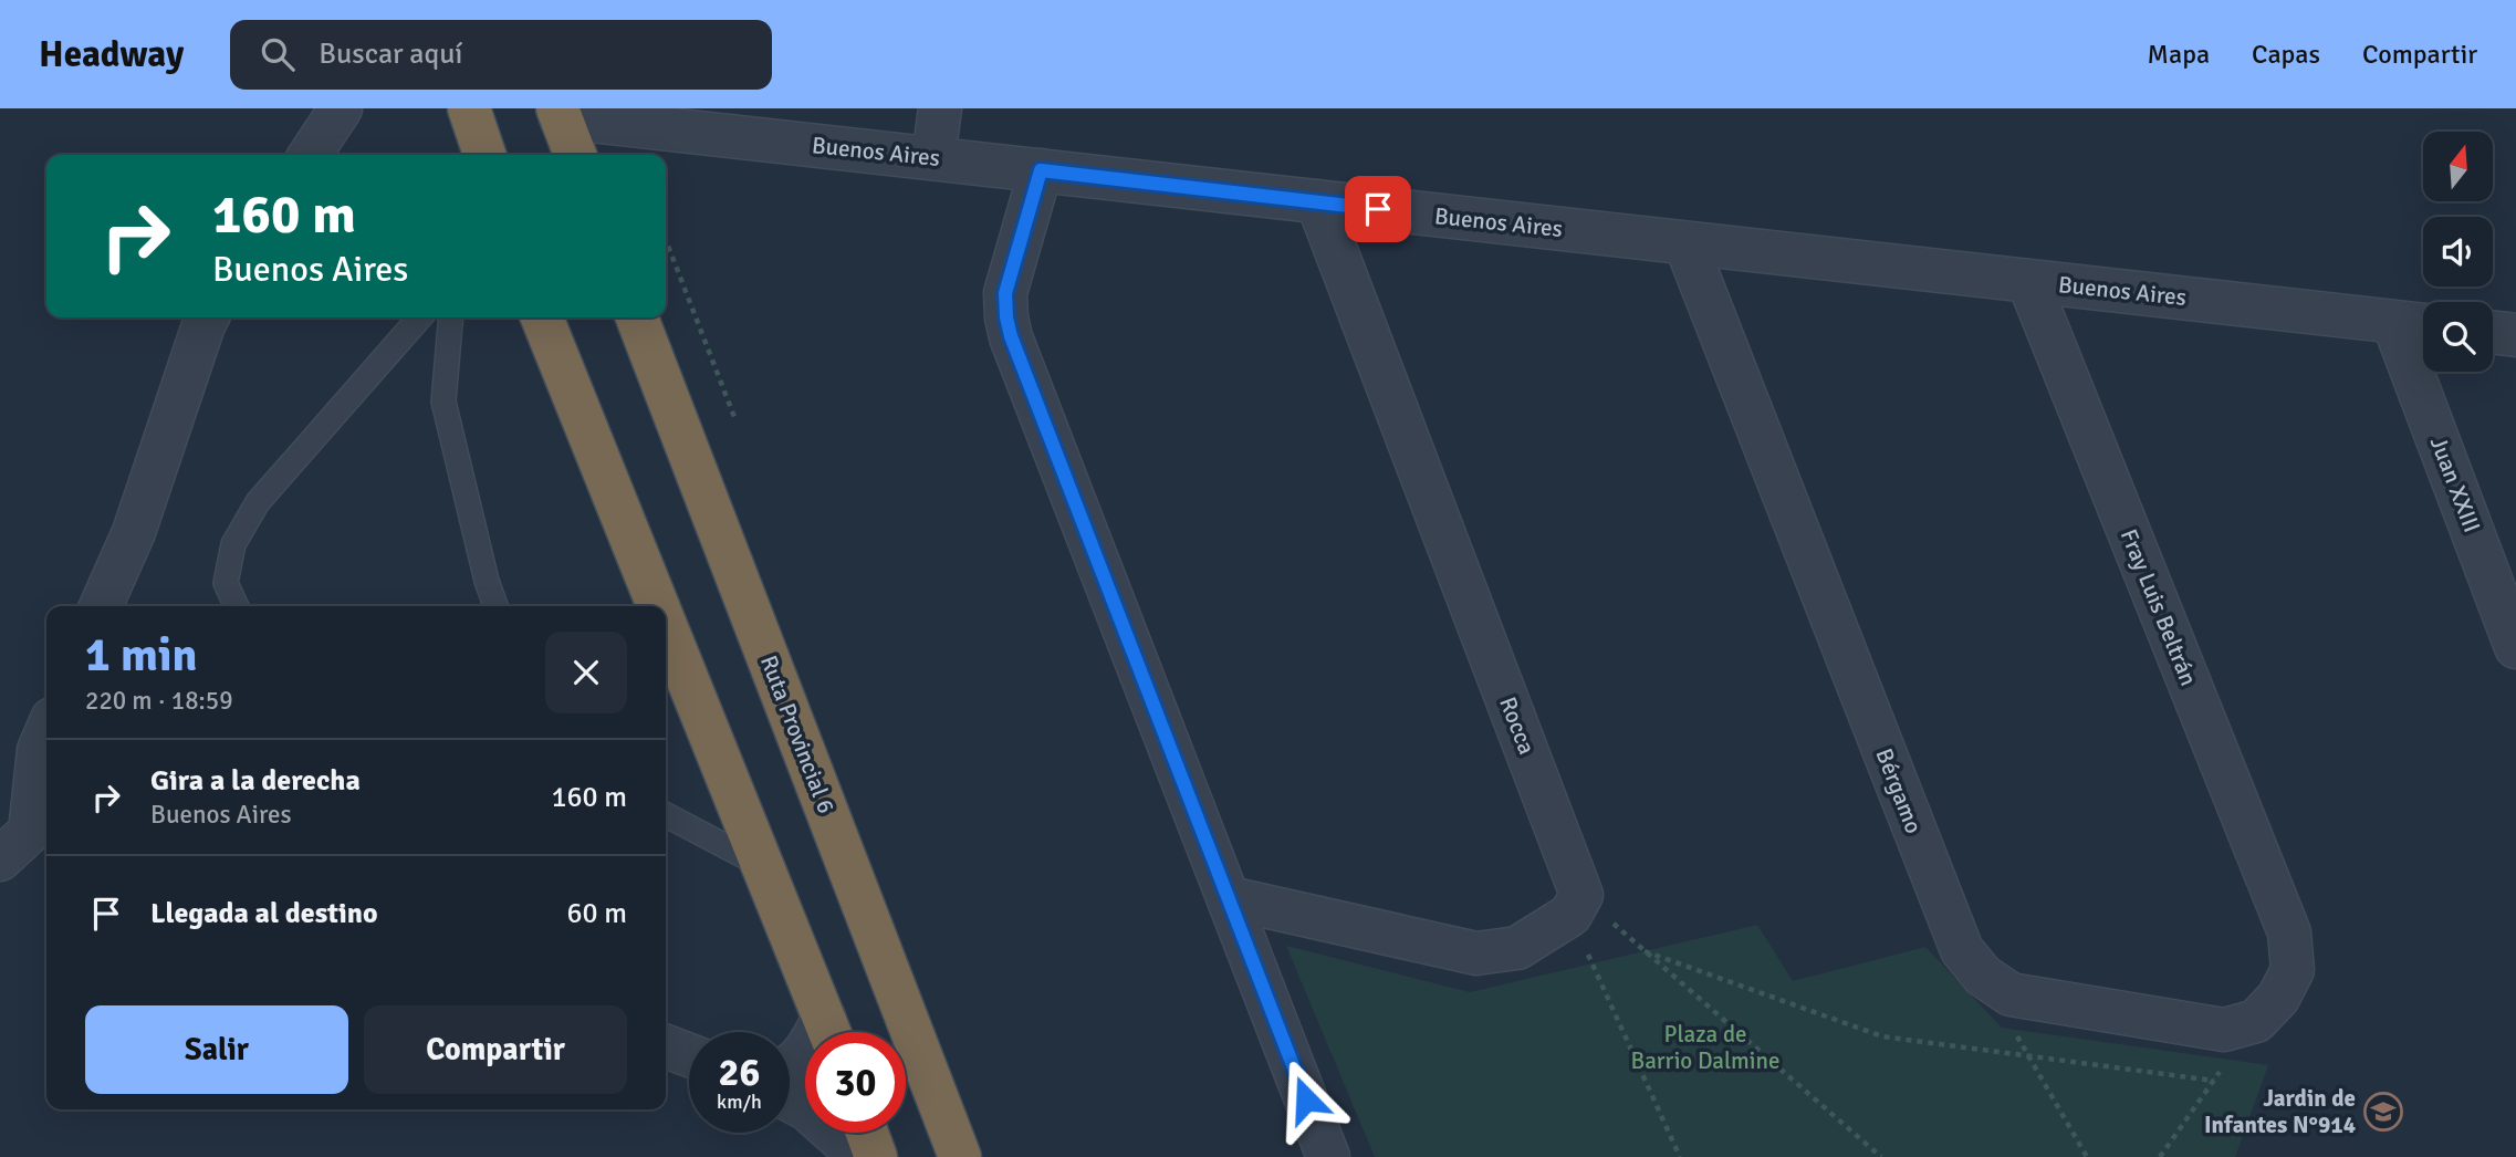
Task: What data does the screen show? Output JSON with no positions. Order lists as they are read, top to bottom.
{
  "streets": {
    "highway": ["Ruta Provincial 6"],
    "street": [
      "Buenos Aires",
      "Juan XXIII",
      "Fray Luis Beltrán",
      "Rocca",
      "Bérgamo"
    ]
  },
  "crossings": [
    ["Buenos Aires", "Juan XXIII"],
    ["Buenos Aires", "Fray Luis Beltrán"],
    ["Buenos Aires", "Rocca"],
    ["Buenos Aires", "Bérgamo"],
    ["Fray Luis Beltrán", "Bérgamo"]
  ],
  "parks": ["Plaza de Barrio Dalmine"],
  "places": {
    "school or university": ["Jardin de Infantes N°914"]
  },
  "north": "top",
  "page": {
    "header": "Headway",
    "search": "Buscar aquí",
    "nav": ["Mapa", "Capas", "Compartir"],
    "turn": ["160 m", "Buenos Aires"],
    "heading": ["1 min", "220 m · 18:59"],
    "list": [
      {
        "name": "Gira a la derecha",
        "note": "Buenos Aires",
        "value": "160 m"
      },
      {
        "name": "Llegada al destino",
        "value": "60 m"
      }
    ],
    "buttons": ["Salir", "Compartir"],
    "speed": "26 km/h",
    "limit": "30"
  }
}
